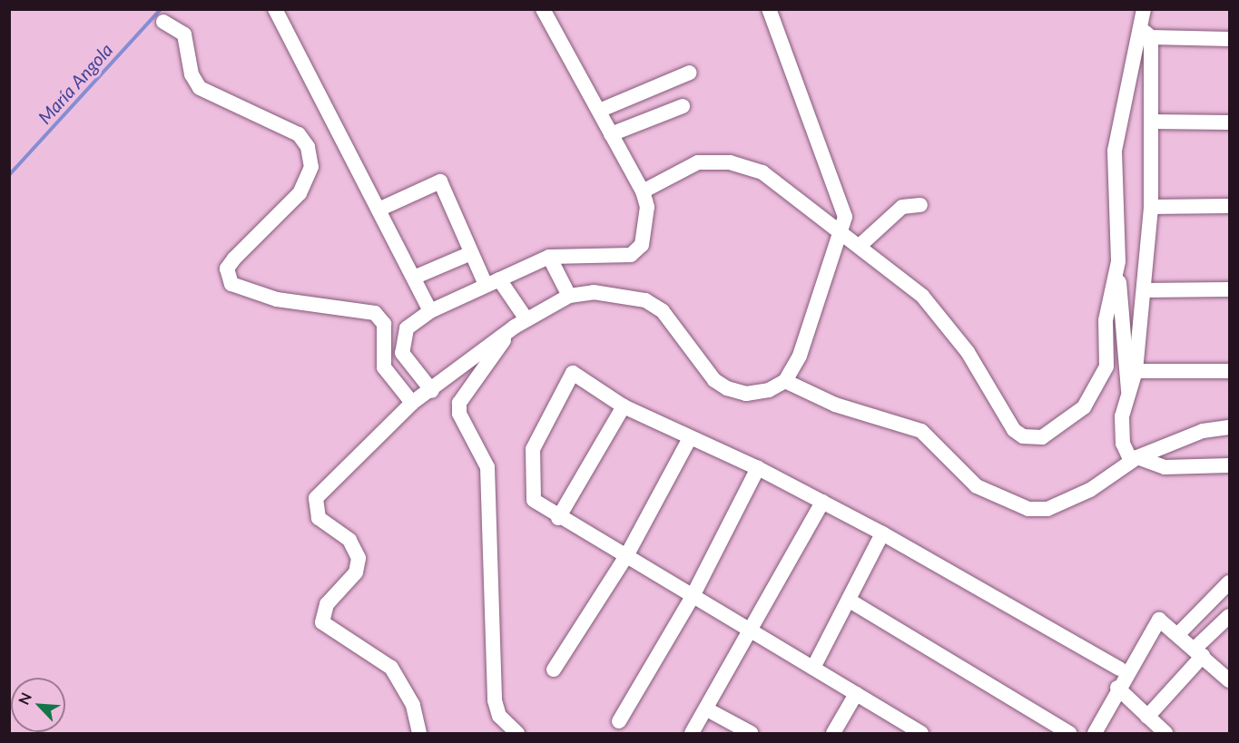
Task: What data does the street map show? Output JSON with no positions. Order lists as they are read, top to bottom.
{
  "water": ["María Angola"],
  "north": "top left"
}
